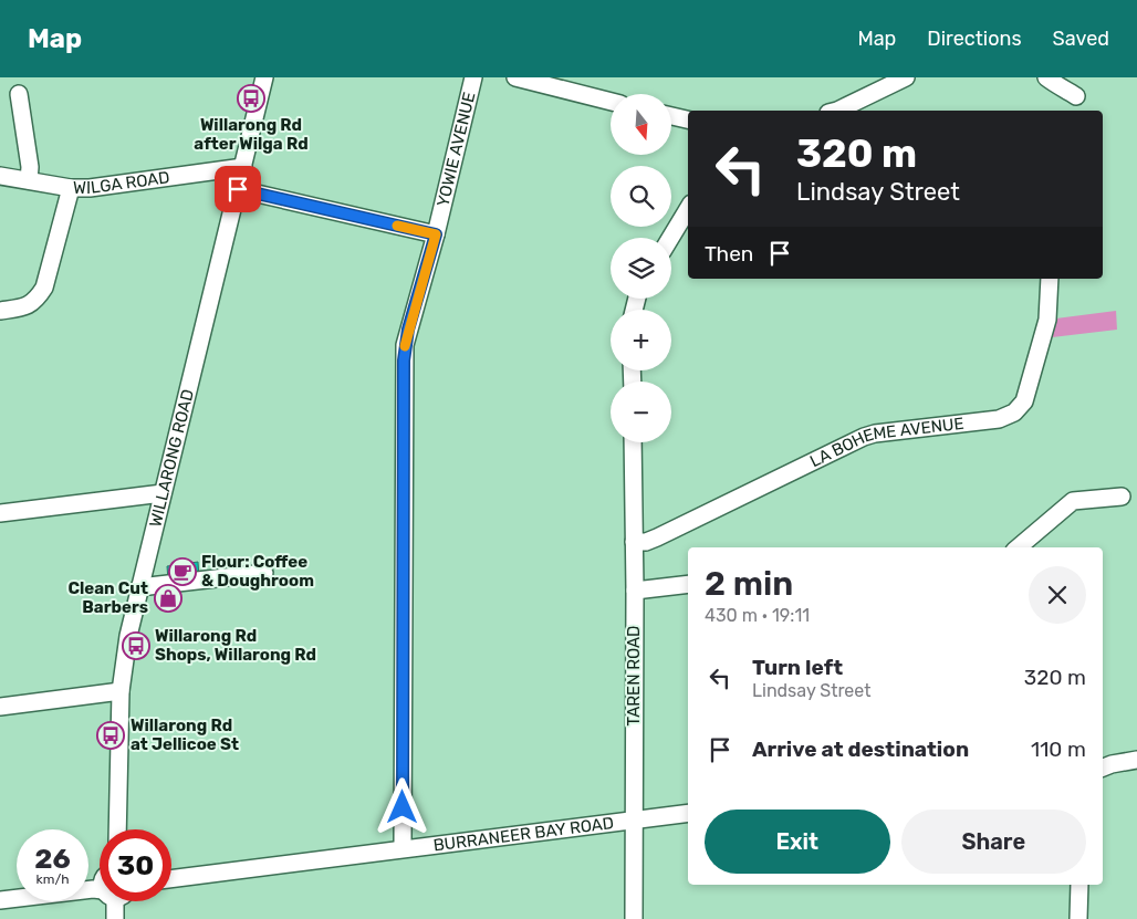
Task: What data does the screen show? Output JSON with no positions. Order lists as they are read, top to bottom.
{
  "streets": {
    "street": [
      "YOWIE AVENUE",
      "WILGA ROAD",
      "LA BOHEME AVENUE",
      "WILLARONG ROAD",
      "TAREN ROAD",
      "BURRANEER BAY ROAD"
    ]
  },
  "crossings": [
    ["YOWIE AVENUE", "BURRANEER BAY ROAD"],
    ["WILGA ROAD", "WILLARONG ROAD"],
    ["LA BOHEME AVENUE", "TAREN ROAD"],
    ["TAREN ROAD", "BURRANEER BAY ROAD"]
  ],
  "places": {
    "bus stop": ["Willarong Rd after Wilga Rd", "Willarong Rd Shops, Willarong Rd", "Willarong Rd at Jellicoe St"],
    "cafe": ["Flour: Coffee & Doughroom"],
    "shop": ["Clean Cut Barbers"]
  },
  "north": "bottom",
  "page": {
    "header": "Map",
    "nav": ["Map", "Directions", "Saved"],
    "map_buttons": ["+", "−"],
    "turn": ["320 m", "Lindsay Street"],
    "then": "Then",
    "heading": ["2 min", "430 m · 19:11"],
    "list": [
      {
        "name": "Turn left",
        "note": "Lindsay Street",
        "value": "320 m"
      },
      {
        "name": "Arrive at destination",
        "value": "110 m"
      }
    ],
    "buttons": ["Exit", "Share"],
    "speed": "26 km/h",
    "limit": "30"
  }
}
